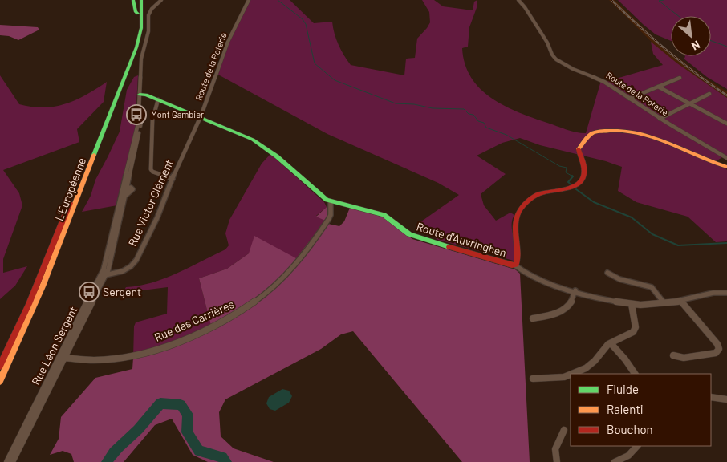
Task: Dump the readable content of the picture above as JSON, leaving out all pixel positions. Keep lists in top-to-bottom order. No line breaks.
{"streets":{"main road":["L'Européenne","Route d'Auvringhen"],"street":["Route de la Poterie","Rue Victor Clément","Rue des Carrières","Rue Léon Sergent"]},"crossings":[["Route de la Poterie","Rue Victor Clément"],["Route de la Poterie","Route d'Auvringhen"],["Rue Victor Clément","Route d'Auvringhen"],["Rue Victor Clément","Rue Léon Sergent"],["Route d'Auvringhen","Rue des Carrières"],["Route d'Auvringhen","Rue Léon Sergent"],["Rue des Carrières","Rue Léon Sergent"]],"places":{"bus stop":["Mont Gambier","Sergent"]},"legend":["Fluide","Ralenti","Bouchon"],"north":"bottom right"}
